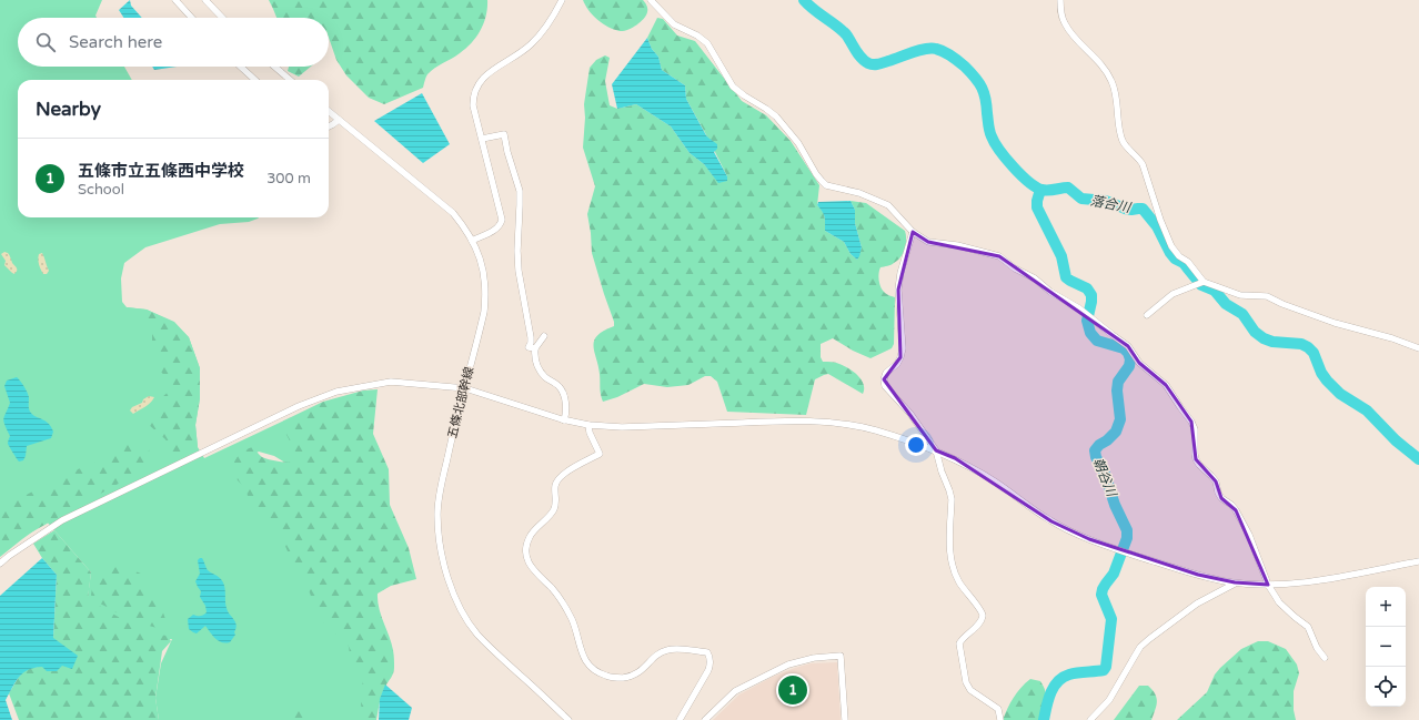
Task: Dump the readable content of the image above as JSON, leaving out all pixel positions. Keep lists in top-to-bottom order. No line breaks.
{"streets":{"street":["五條北部幹線"]},"water":["落合川","朝谷川"],"page":{"search":"Search here","heading":"Nearby","list":[{"mark":"1","name":"五條市立五條西中学校","note":"School","value":"300 m"}],"map_buttons":["+","−"],"pins":"1"}}
